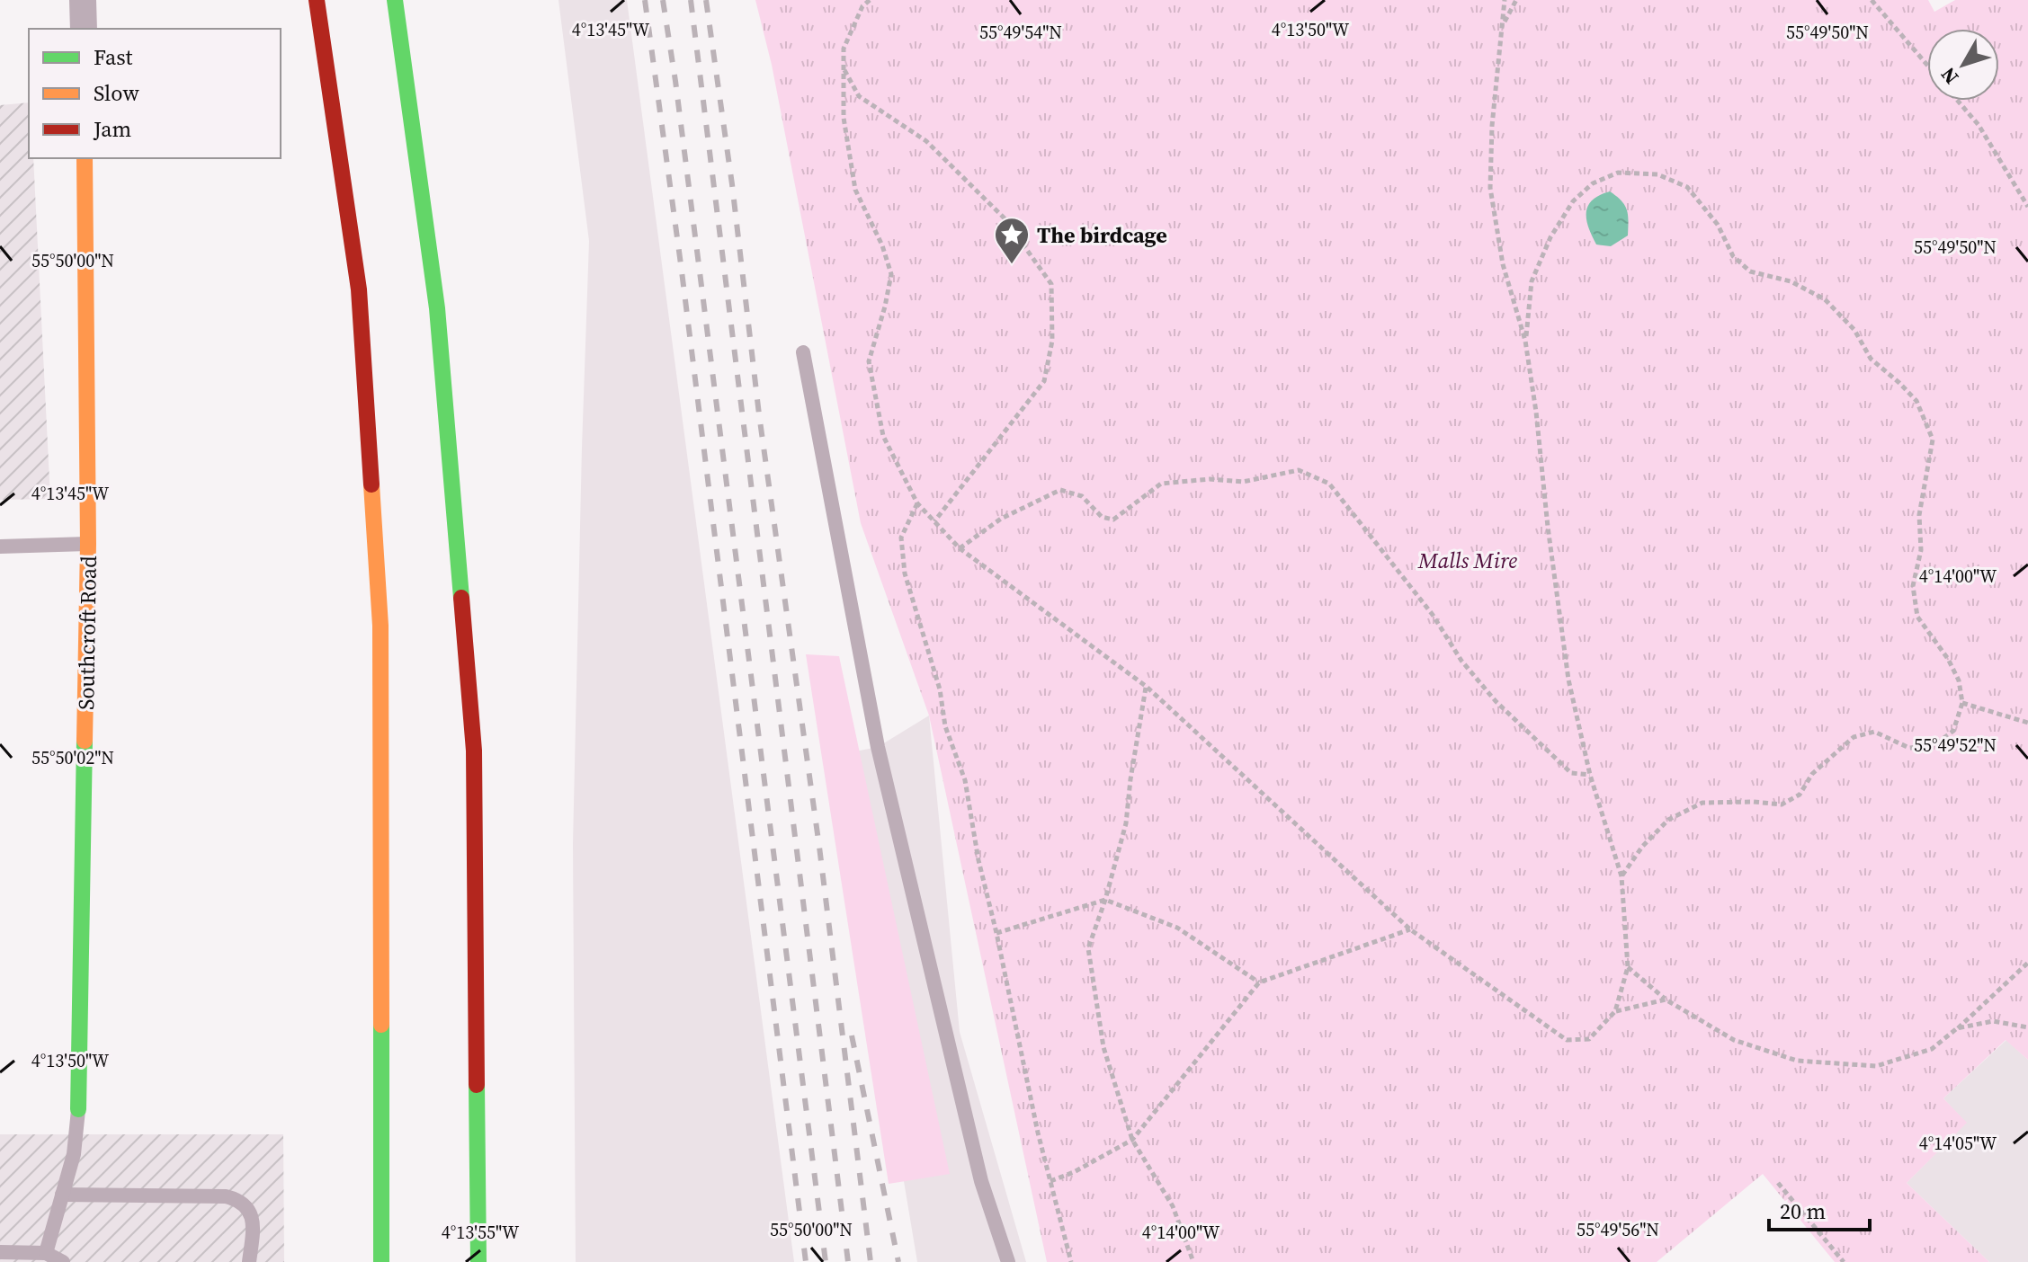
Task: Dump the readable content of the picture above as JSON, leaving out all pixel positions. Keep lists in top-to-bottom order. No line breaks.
{"streets":{"main road":["Southcroft Road"]},"parks":["Malls Mire"],"places":{"place":["The birdcage"]},"legend":["Fast","Slow","Jam"],"scale_bar":"20 m","north":"bottom left","coordinates":["4°13'45\"W","4°13'50\"W","55°49'54\"N","55°49'50\"N","55°50'00\"N","4°14'00\"W","55°49'52\"N","55°50'02\"N","4°14'05\"W","55°49'56\"N","4°13'55\"W"]}
